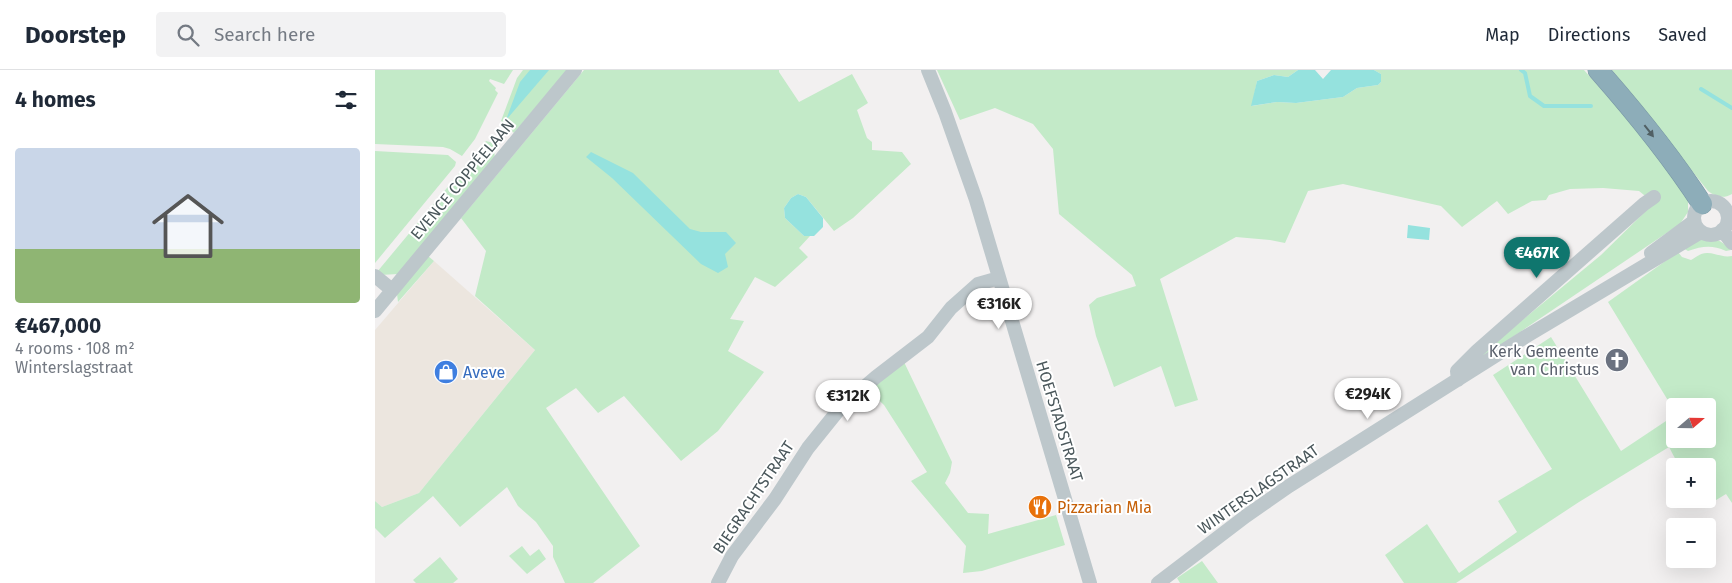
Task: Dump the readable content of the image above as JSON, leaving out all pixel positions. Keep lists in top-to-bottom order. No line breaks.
{"streets":{"street":["EVENCE COPPÉELAAN","HOEFSTADSTRAAT","WINTERSLAGSTRAAT","BIEGRACHTSTRAAT"]},"crossings":[["HOEFSTADSTRAAT","BIEGRACHTSTRAAT"]],"places":{"church":["Kerk Gemeente van Christus"],"shop":["Aveve"],"restaurant":["Pizzarian Mia"]},"north":"right","page":{"header":"Doorstep","search":"Search here","nav":["Map","Directions","Saved"],"heading":"4 homes","list":[{"name":"€467,000","note":"4 rooms · 108 m² · Winterslagstraat"}],"price":["€467K","€316K","€294K","€312K"],"map_buttons":["+","−"]}}
